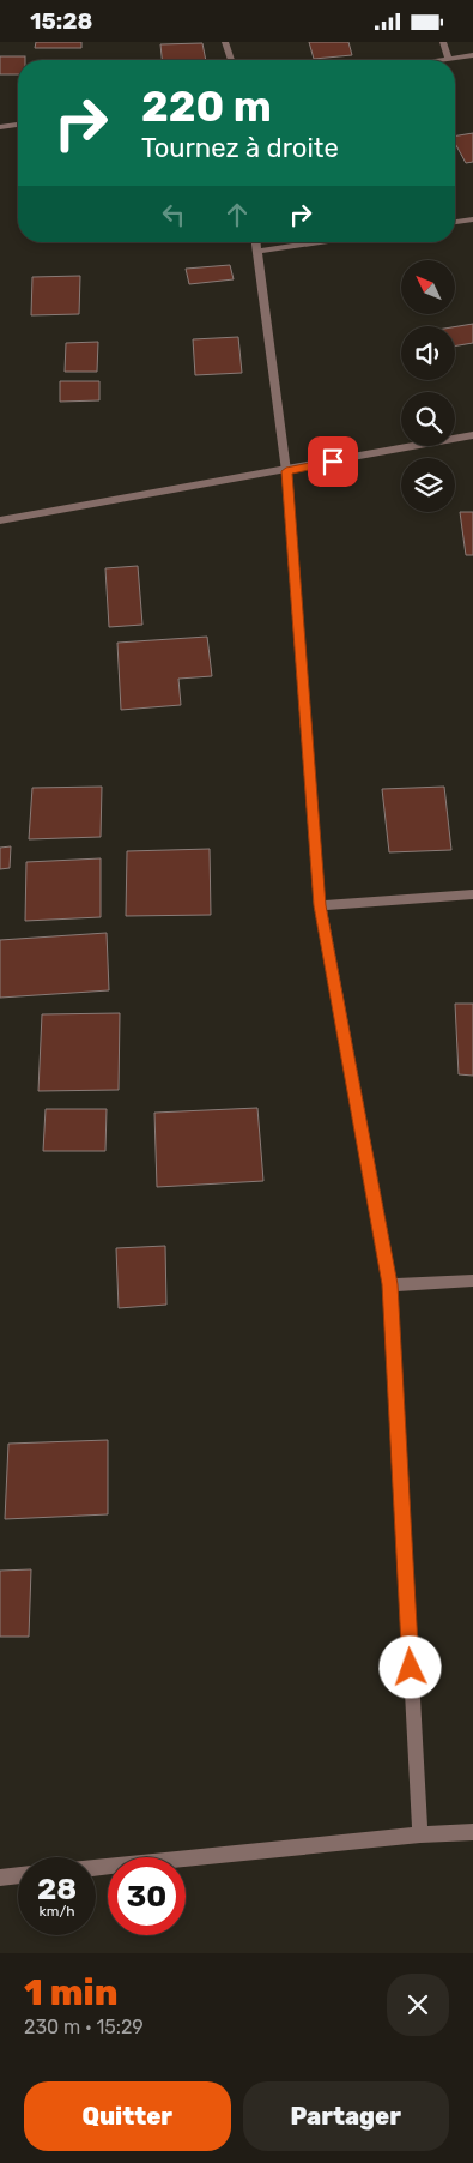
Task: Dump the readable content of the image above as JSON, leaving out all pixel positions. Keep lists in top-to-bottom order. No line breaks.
{"north":"top left","page":{"status":"15:28","turn":["220 m","Tournez à droite"],"speed":"28 km/h","limit":"30","heading":["1 min","230 m · 15:29"],"buttons":["Quitter","Partager"]}}
